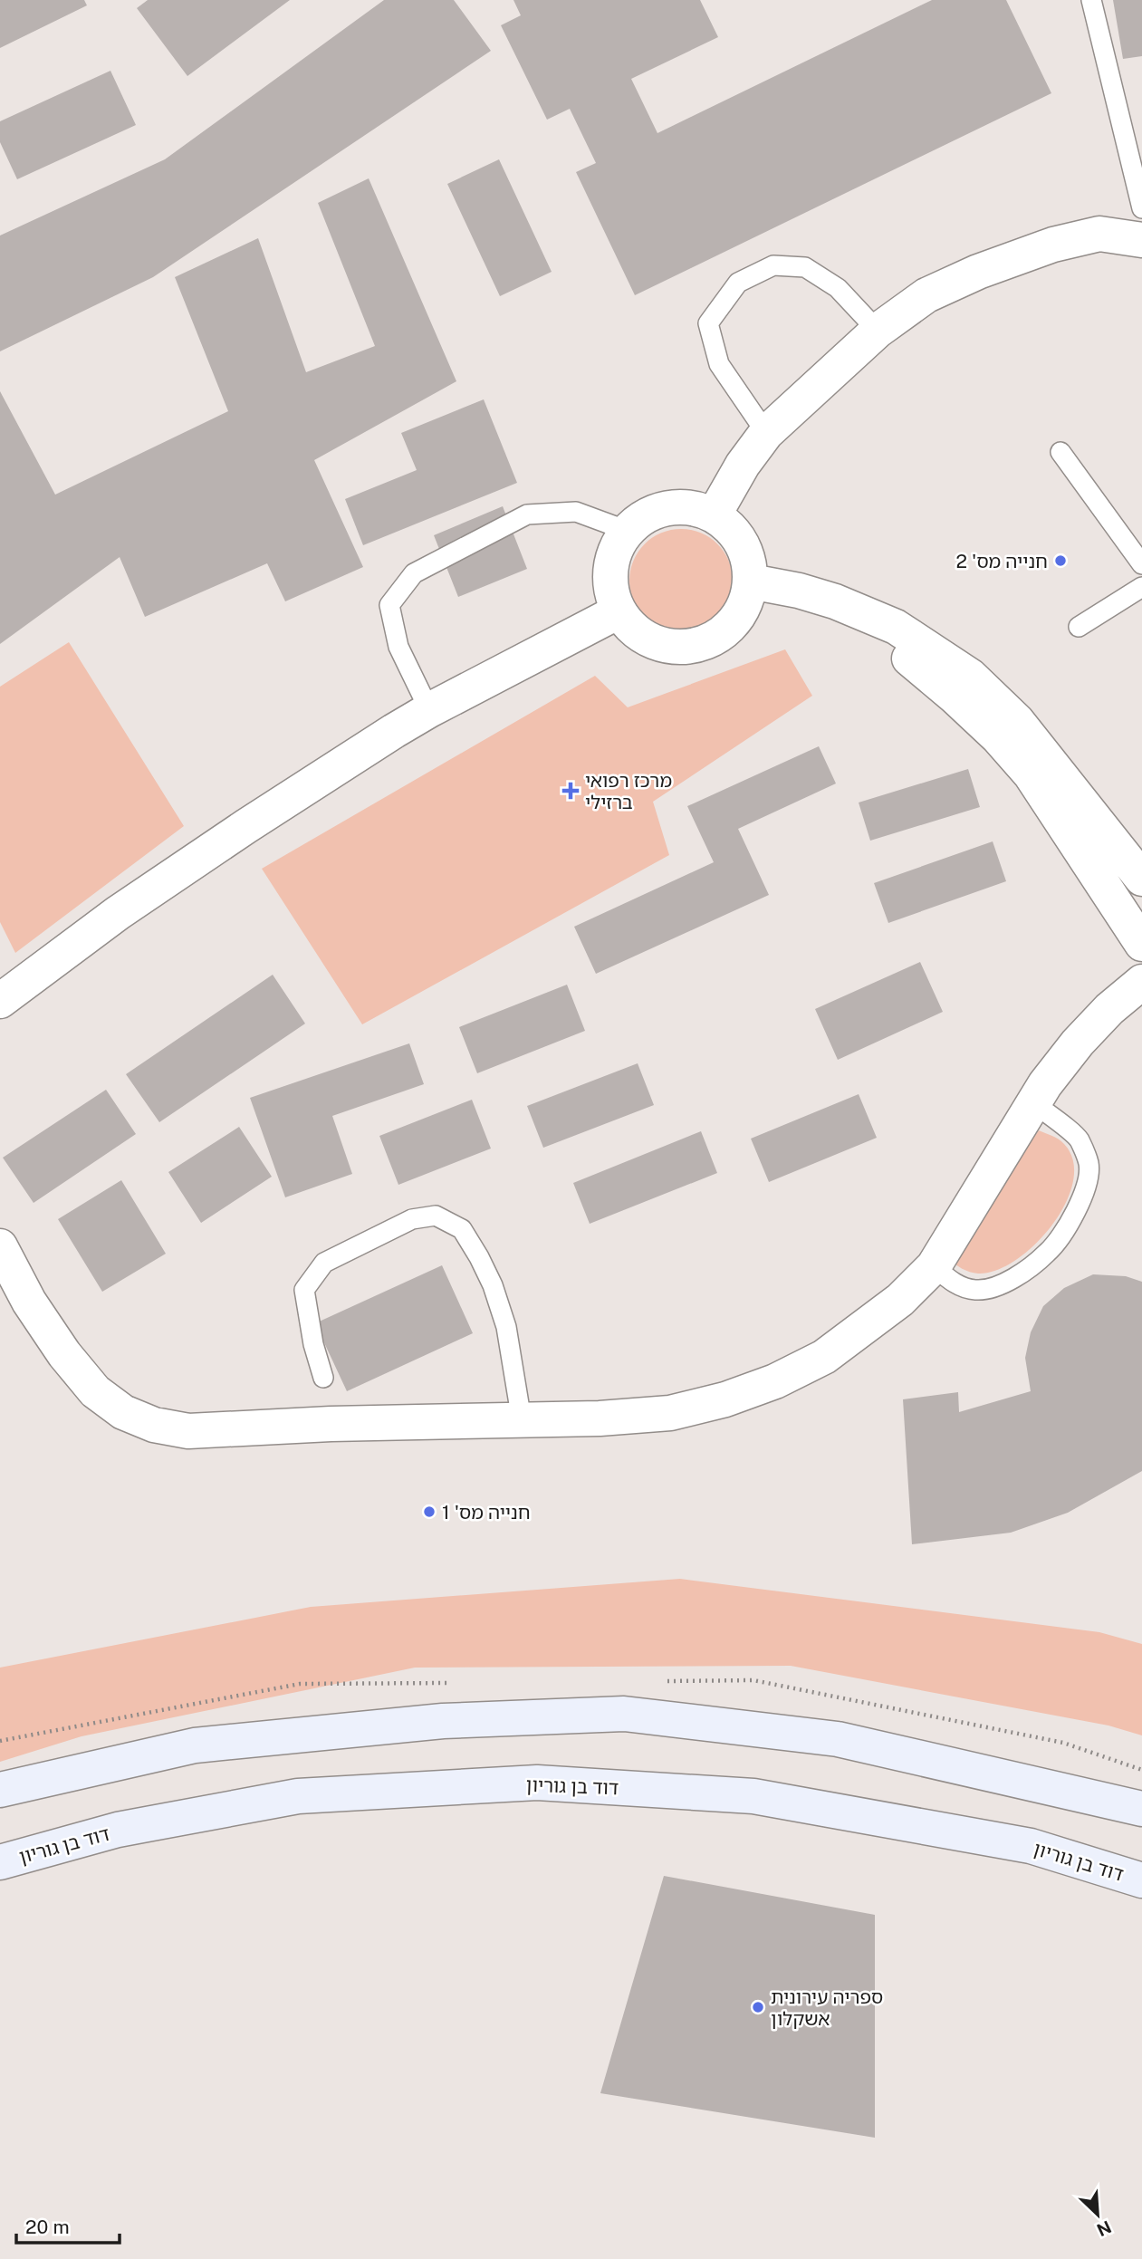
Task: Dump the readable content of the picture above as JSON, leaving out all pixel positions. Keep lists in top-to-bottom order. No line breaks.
{"streets":{"main road":["דוד בן גוריון"]},"places":{"other":["חנייה מס' 2","חנייה מס' 1","ספריה עירונית אשקלון"],"health":["מרכז רפואי ברזילי"]},"scale_bar":"20 m","north":"bottom right"}
